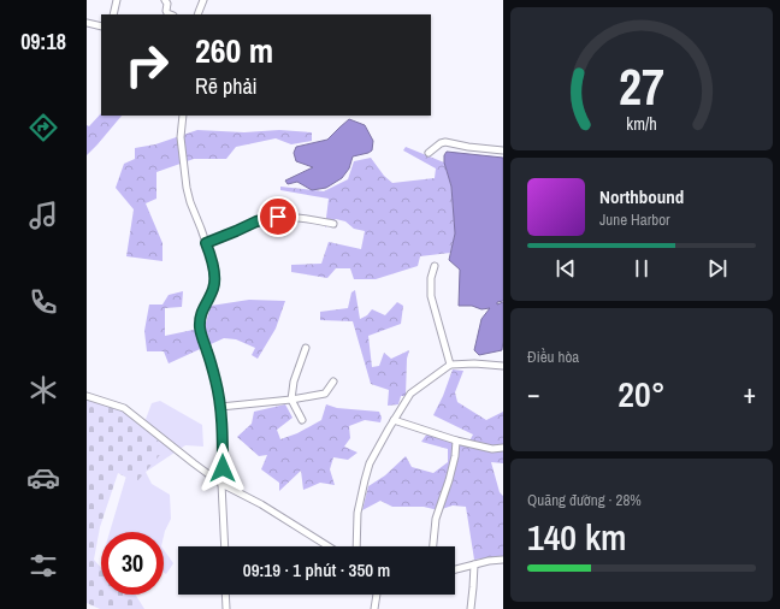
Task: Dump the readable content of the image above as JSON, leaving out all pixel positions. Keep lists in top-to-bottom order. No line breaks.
{"page":{"tabs":"09:18","turn":["260 m","Rẽ phải"],"song":["Northbound","June Harbor"],"tile":["Điều hòa",["Quãng đường · 28%","140 km"]],"heat":["−","20°","+"],"limit":"30","trip":"09:19 · 1 phút · 350 m","gauge":["27","km/h"]}}
